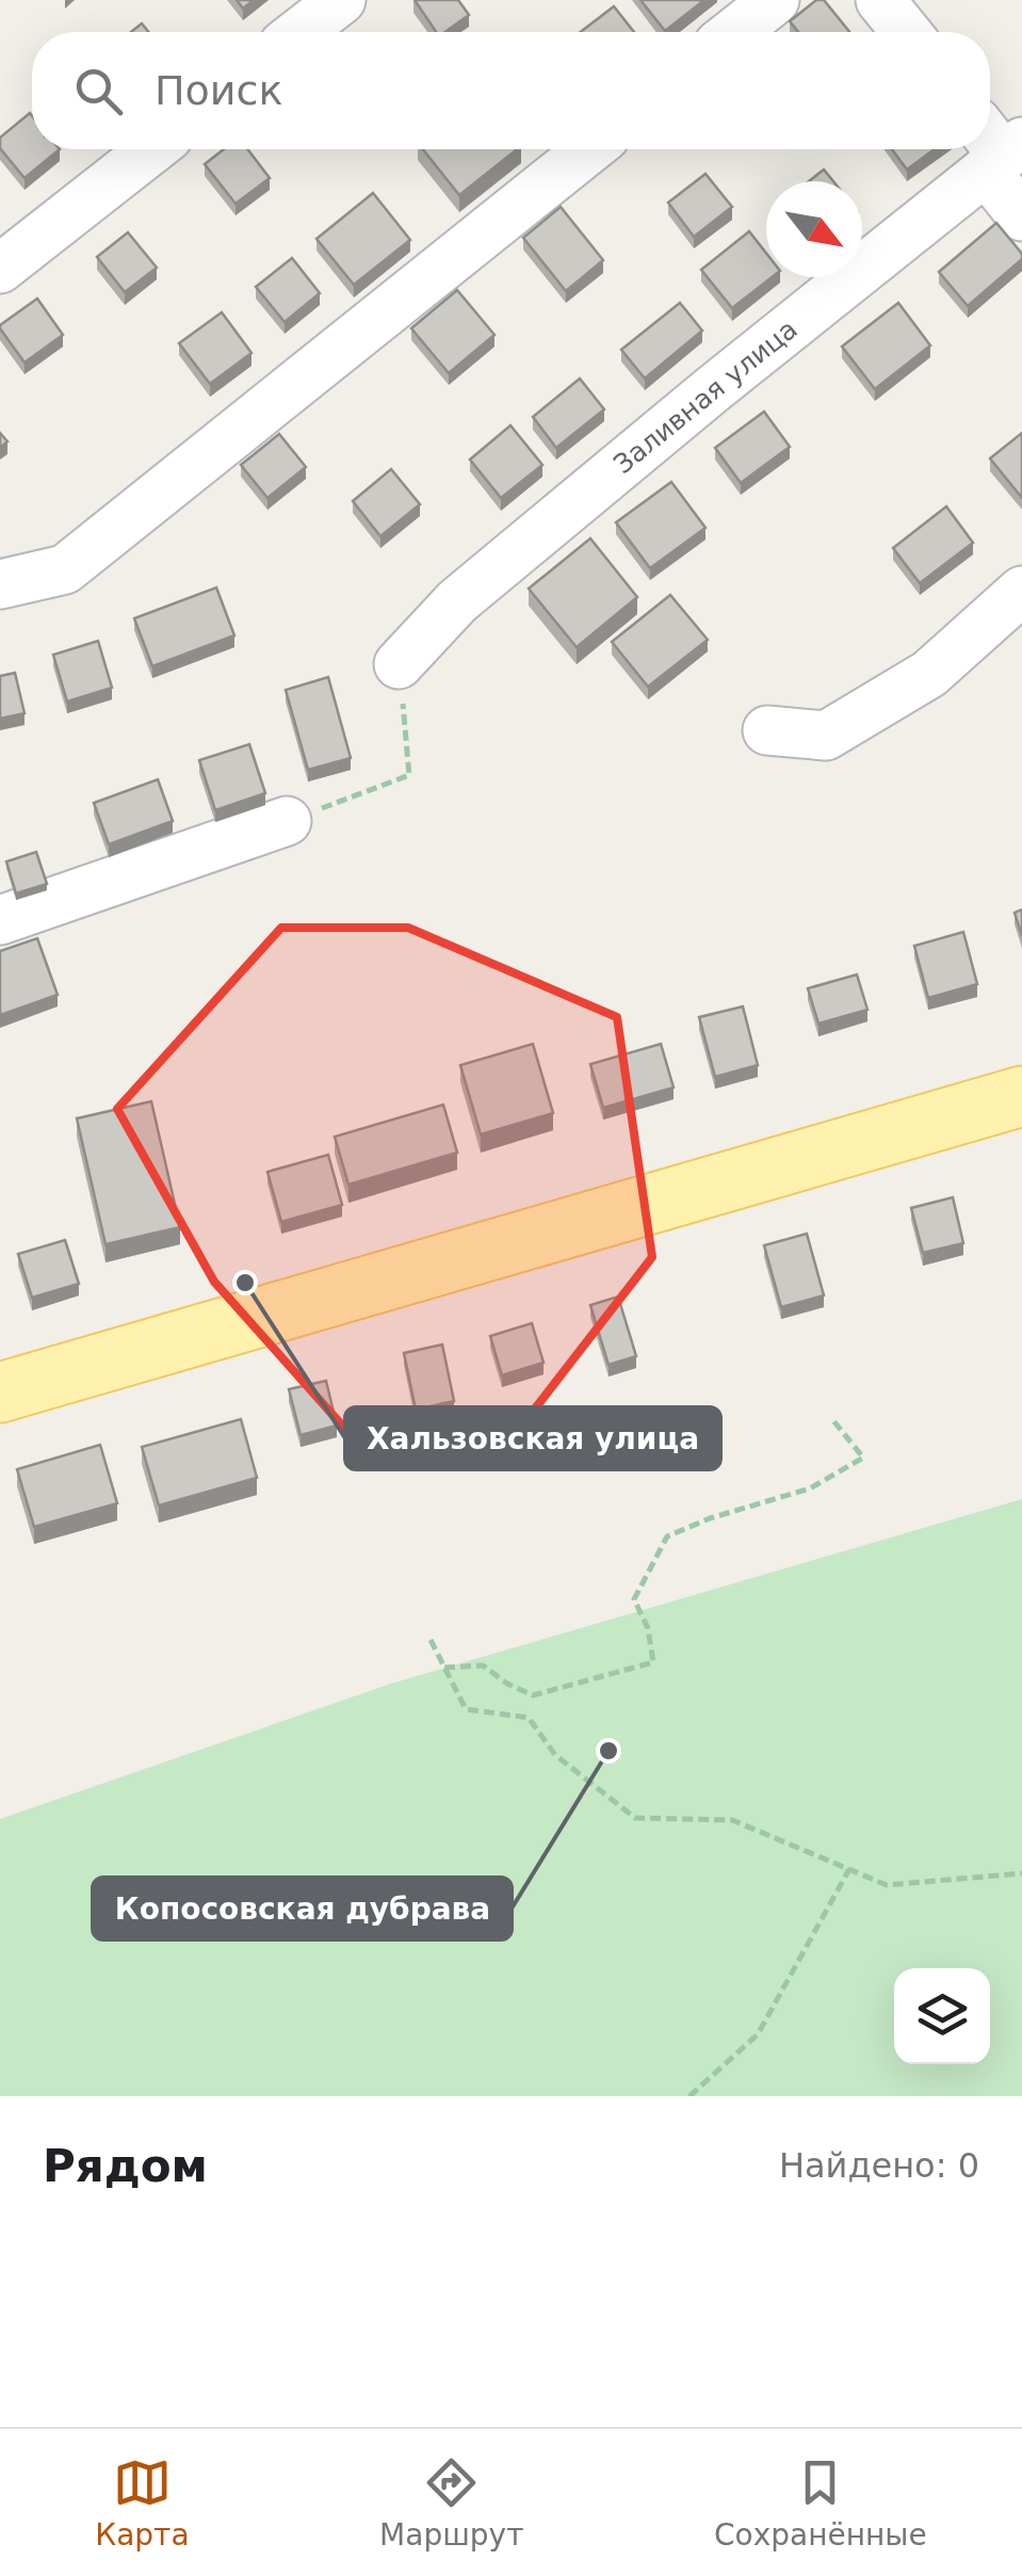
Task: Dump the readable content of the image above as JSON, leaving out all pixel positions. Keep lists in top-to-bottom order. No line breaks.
{"streets":{"street":["Заливная улица"]},"places":["Хальзовская улица","Копосовская дубрава"],"north":"bottom right","page":{"search":"Поиск","heading":["Рядом","Найдено: 0"],"nav":["Карта","Маршрут","Сохранённые"]}}
